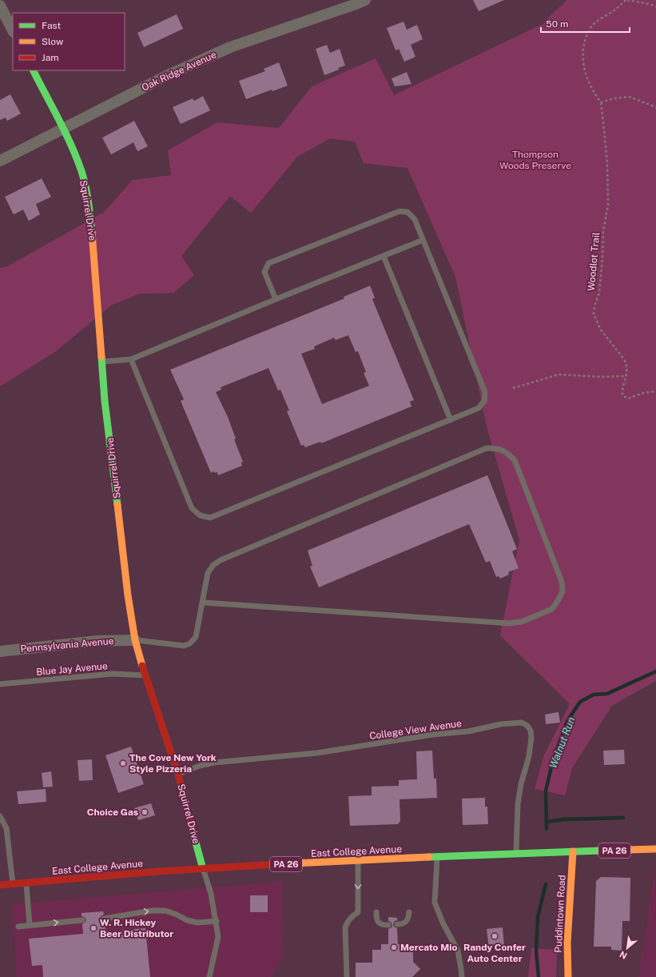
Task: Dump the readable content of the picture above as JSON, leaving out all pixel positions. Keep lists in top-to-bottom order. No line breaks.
{"streets":{"street":["Oak Ridge Avenue","Squirrel Drive","Pennsylvania Avenue","PA 26","East College Avenue","Puddintown Road"],"lane":["Blue Jay Avenue","College View Avenue"],"path":["Woodlot Trail"]},"crossings":[["Oak Ridge Avenue","Squirrel Drive"],["Squirrel Drive","Pennsylvania Avenue"],["Squirrel Drive","Blue Jay Avenue"],["Squirrel Drive","College View Avenue"],["Squirrel Drive","East College Avenue"],["College View Avenue","East College Avenue"],["East College Avenue","Puddintown Road"]],"water":["Walnut Run"],"parks":["Thompson Woods Preserve"],"places":["The Cove New York Style Pizzeria","Choice Gas","W. R. Hickey Beer Distributor","Randy Confer Auto Center","Mercato Mio"],"legend":["Fast","Slow","Jam"],"scale_bar":"50 m","north":"bottom left"}
